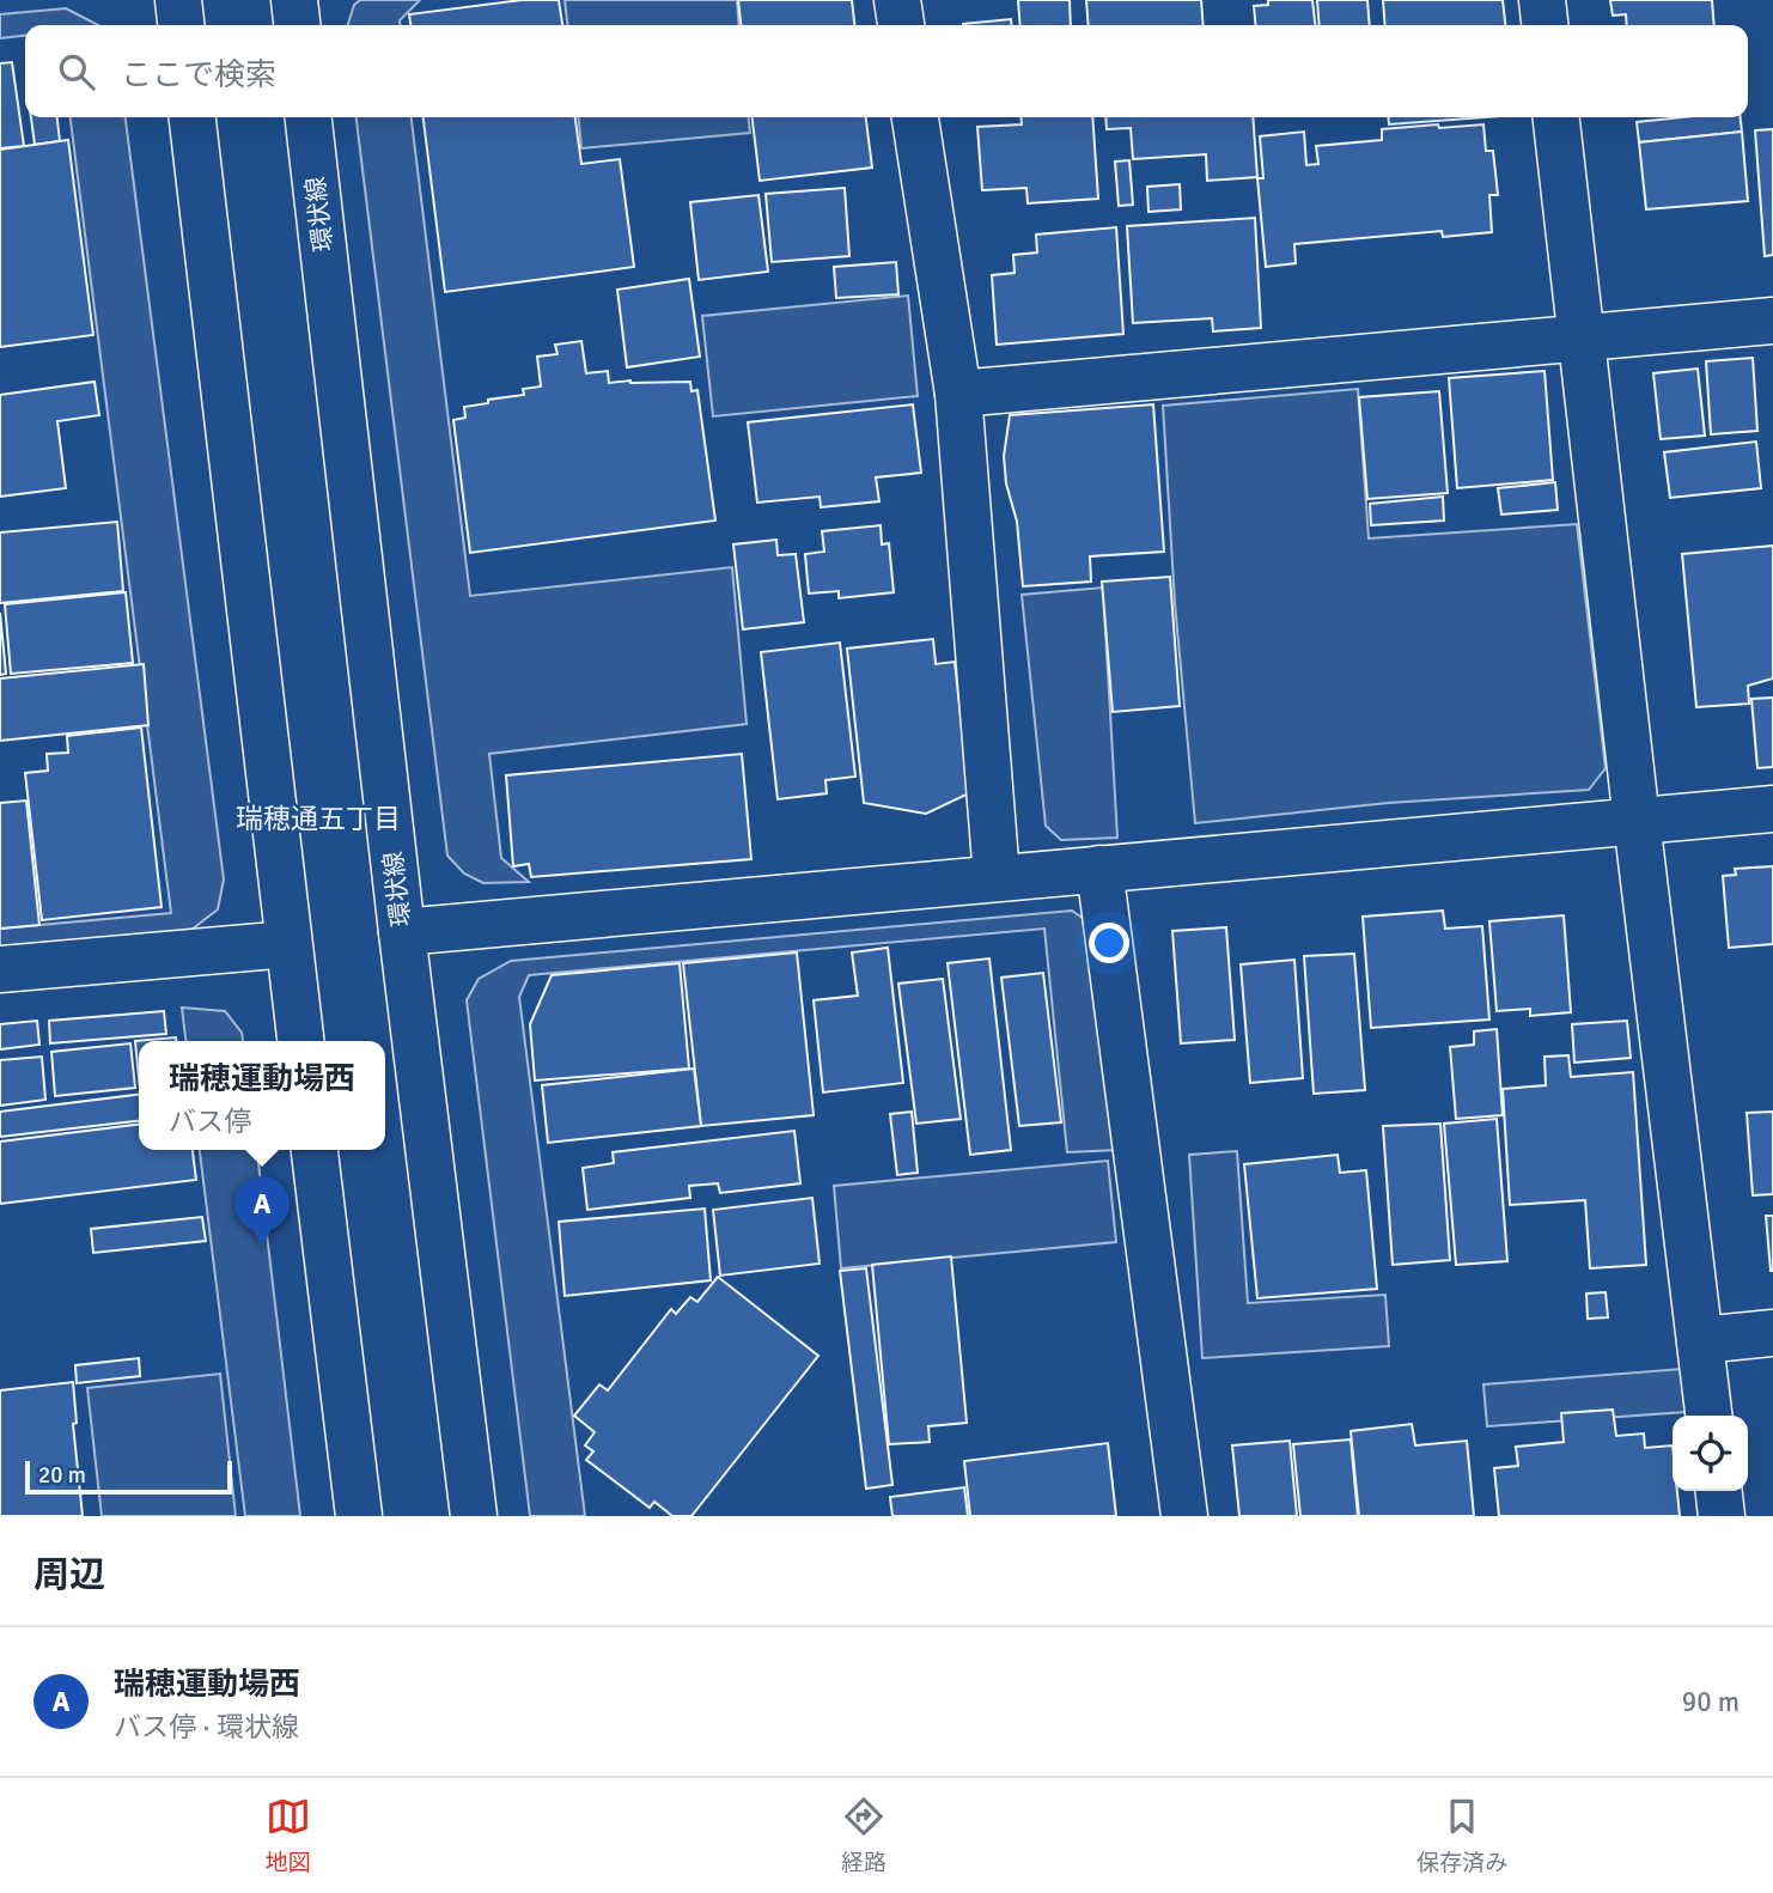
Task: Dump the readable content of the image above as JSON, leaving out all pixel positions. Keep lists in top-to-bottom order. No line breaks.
{"streets":{"street":["環状線"]},"districts":["瑞穂通五丁目"],"scale_bar":"20 m","page":{"search":"ここで検索","popup":["瑞穂運動場西","バス停"],"pins":"A","scale":"20 m","heading":"周辺","list":[{"mark":"A","name":"瑞穂運動場西","note":"バス停 · 環状線","value":"90 m"}],"nav":["地図","経路","保存済み"]}}
